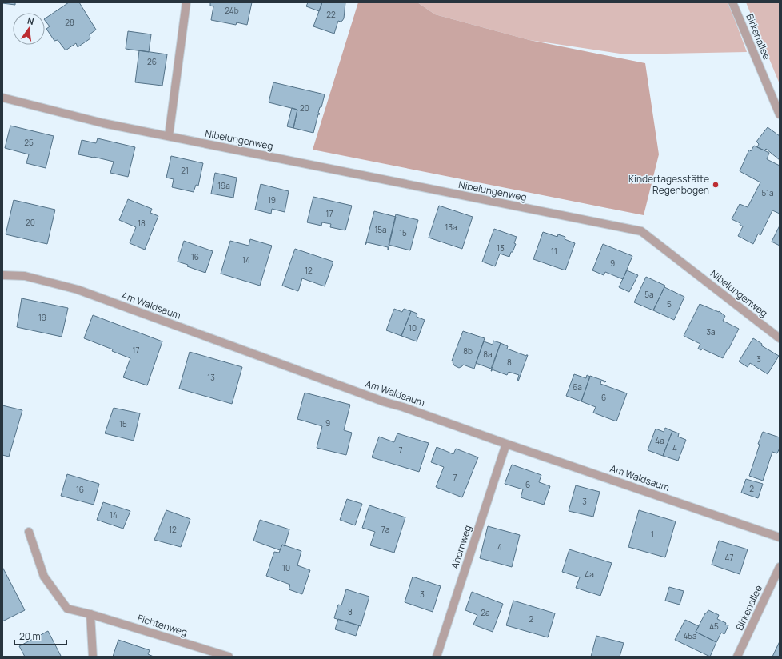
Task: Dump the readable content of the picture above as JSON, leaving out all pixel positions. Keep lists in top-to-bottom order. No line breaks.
{"streets":{"street":["Birkenallee","Nibelungenweg","Am Waldsaum","Ahornweg","Fichtenweg"]},"crossings":[["Am Waldsaum","Ahornweg"]],"places":["Kindertagesstätte Regenbogen"],"house_numbers":["24b","22","28","26","20","25","21","19a","51a","19","17","20","18","13a","15a","15","13","11","16","14","9","12","5a","5","19","10","3a","17","8b","8a","3","8","13","6a","6","9","15","4a","4","7","7","6","2","16","3","14","12","7a","1","4","47","10","4a","3","8","2a","2","45","45a"],"scale_bar":"20 m","north":"top"}
